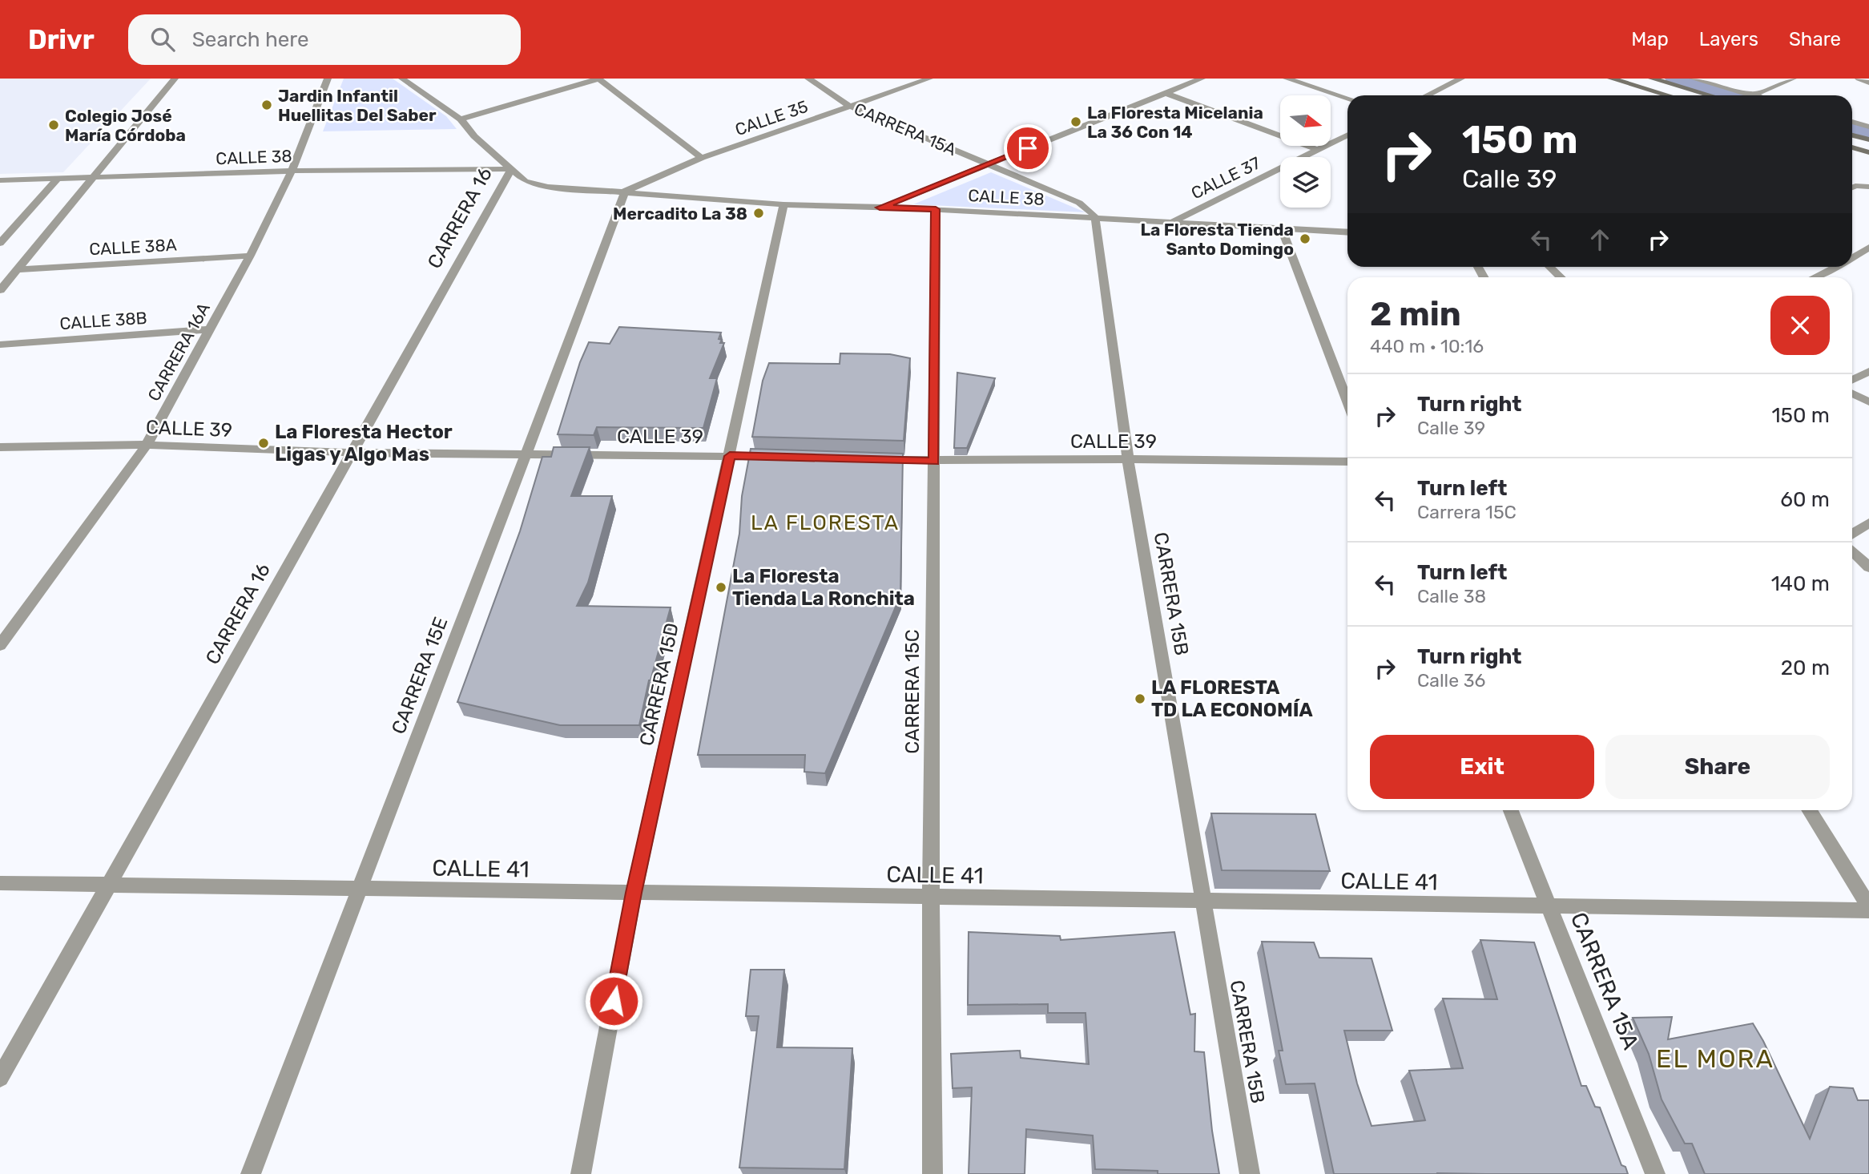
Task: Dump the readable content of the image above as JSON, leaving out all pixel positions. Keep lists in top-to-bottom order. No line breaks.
{"streets":{"street":["CALLE 35","CARRERA 15A","CALLE 38","CALLE 37","CARRERA 16","CALLE 38A","CALLE 38B","CARRERA 16A","CALLE 39","CARRERA 15B","CARRERA 15E","CARRERA 15D","CARRERA 15C","CALLE 41"]},"crossings":[["CALLE 35","CARRERA 15A"],["CALLE 35","CALLE 38"],["CALLE 35","CARRERA 15E"],["CARRERA 15A","CALLE 38"],["CARRERA 15A","CARRERA 15B"],["CARRERA 15A","CALLE 41"],["CALLE 38","CALLE 37"],["CALLE 38","CARRERA 16"],["CALLE 38","CARRERA 16A"],["CALLE 38","CARRERA 15B"],["CALLE 38","CARRERA 15E"],["CALLE 38","CARRERA 15D"],["CALLE 38","CARRERA 15C"],["CARRERA 16","CALLE 39"],["CARRERA 16","CALLE 41"],["CALLE 38A","CARRERA 16A"],["CALLE 38B","CARRERA 16A"],["CARRERA 16A","CALLE 39"],["CALLE 39","CARRERA 15B"],["CALLE 39","CARRERA 15E"],["CALLE 39","CARRERA 15D"],["CALLE 39","CARRERA 15C"],["CARRERA 15B","CALLE 41"],["CARRERA 15E","CALLE 41"],["CARRERA 15D","CALLE 41"],["CARRERA 15C","CALLE 41"]],"districts":["LA FLORESTA","EL MORA"],"places":["Jardin Infantil Huellitas Del Saber","La Floresta Micelania La 36 Con 14","Colegio José María Córdoba","Mercadito La 38","La Floresta Tienda Santo Domingo","La Floresta Hector Ligas y Algo Mas","La Floresta Tienda La Ronchita","LA FLORESTA TD LA ECONOMÍA"],"north":"right","page":{"header":"Drivr","search":"Search here","nav":["Map","Layers","Share"],"turn":["150 m","Calle 39"],"heading":["2 min","440 m · 10:16"],"list":[{"name":"Turn right","note":"Calle 39","value":"150 m"},{"name":"Turn left","note":"Carrera 15C","value":"60 m"},{"name":"Turn left","note":"Calle 38","value":"140 m"},{"name":"Turn right","note":"Calle 36","value":"20 m"}],"buttons":["Exit","Share"]}}
